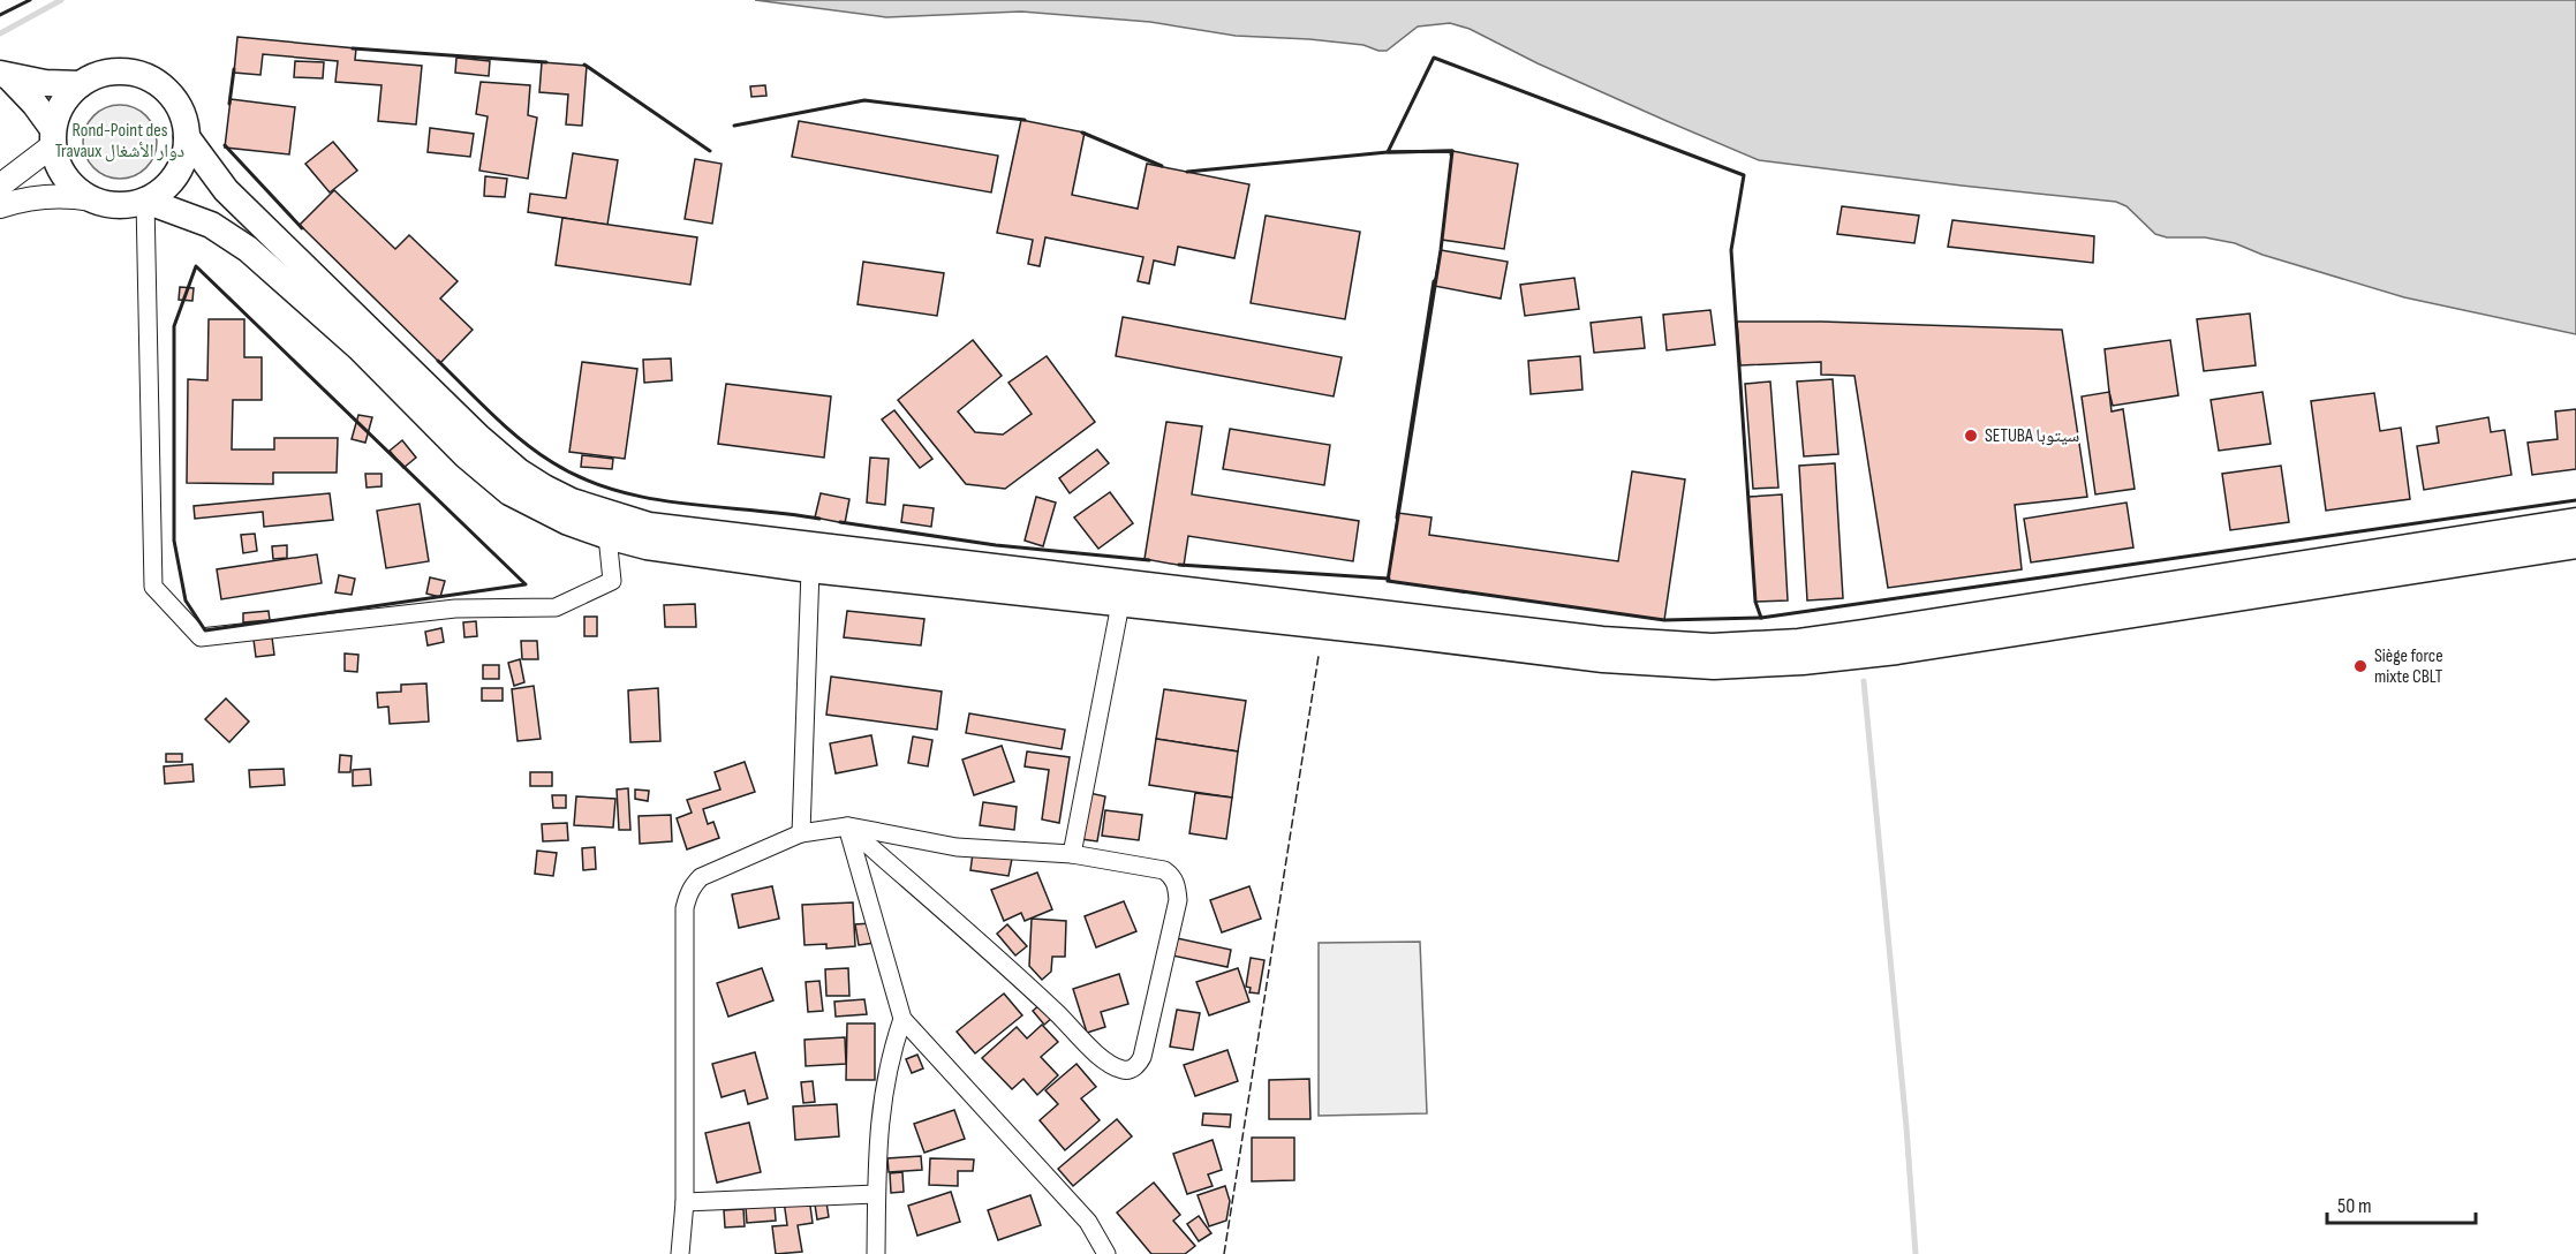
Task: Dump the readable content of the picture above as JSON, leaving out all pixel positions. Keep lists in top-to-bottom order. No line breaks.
{"parks":["Rond-Point des Travaux دوار الأشغال"],"places":["SETUBA سيتوبا","Siège force mixte CBLT"],"scale_bar":"50 m"}
